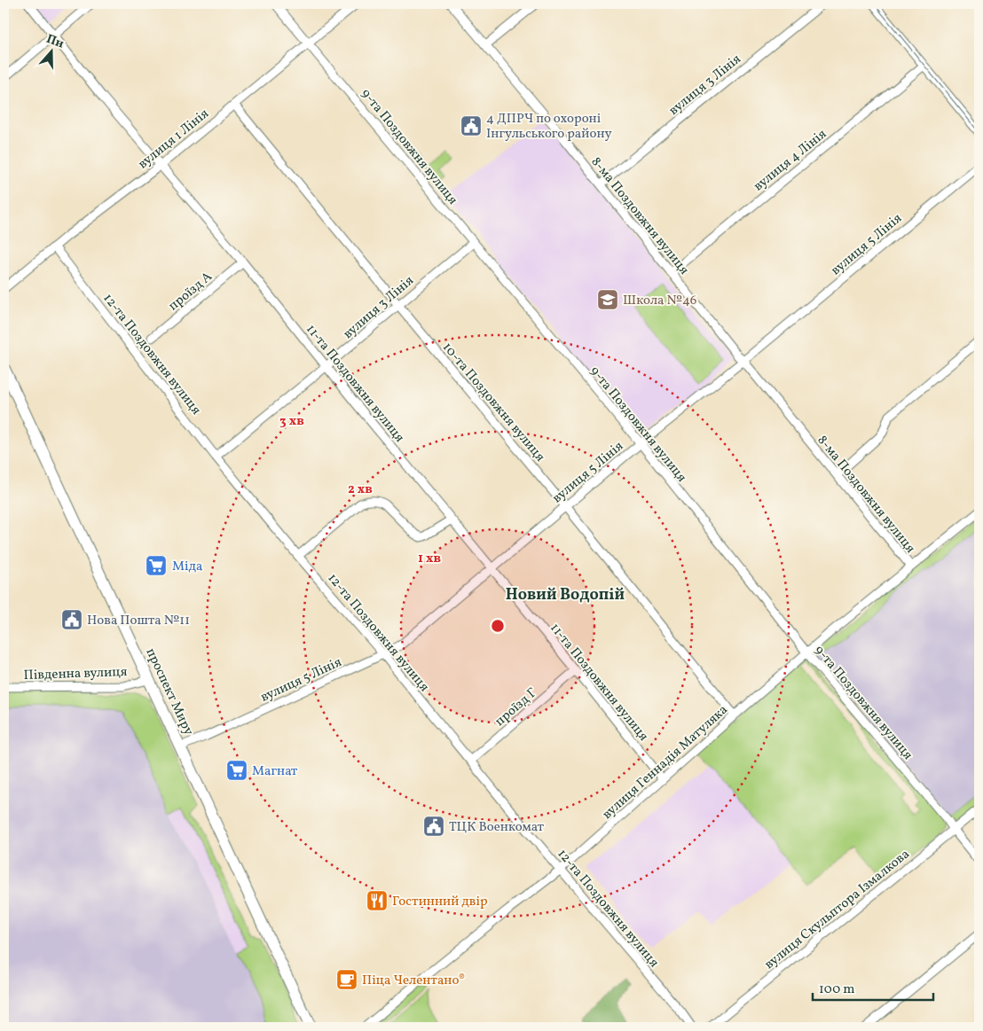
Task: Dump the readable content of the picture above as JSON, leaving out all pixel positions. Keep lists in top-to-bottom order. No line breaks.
{"streets":{"main road":["проспект Миру"],"street":["вулиця 3 Лінія","вулиця 1 Лінія","9-та Поздовжня вулиця","вулиця 4 Лінія","8-ма Поздовжня вулиця","вулиця 5 Лінія","проїзд А","12-та Поздовжня вулиця","11-та Поздовжня вулиця","10-та Поздовжня вулиця","Південна вулиця","проїзд Г","вулиця Геннадія Матуляка","вулиця Скульптора Ізмалкова"]},"crossings":[["вулиця 3 Лінія","9-та Поздовжня вулиця"],["вулиця 3 Лінія","8-ма Поздовжня вулиця"],["вулиця 3 Лінія","12-та Поздовжня вулиця"],["вулиця 3 Лінія","11-та Поздовжня вулиця"],["вулиця 3 Лінія","10-та Поздовжня вулиця"],["вулиця 1 Лінія","9-та Поздовжня вулиця"],["вулиця 1 Лінія","12-та Поздовжня вулиця"],["вулиця 1 Лінія","11-та Поздовжня вулиця"],["вулиця 1 Лінія","10-та Поздовжня вулиця"],["9-та Поздовжня вулиця","вулиця 5 Лінія"],["9-та Поздовжня вулиця","вулиця Геннадія Матуляка"],["9-та Поздовжня вулиця","вулиця Скульптора Ізмалкова"],["вулиця 4 Лінія","8-ма Поздовжня вулиця"],["8-ма Поздовжня вулиця","вулиця 5 Лінія"],["8-ма Поздовжня вулиця","вулиця Геннадія Матуляка"],["вулиця 5 Лінія","12-та Поздовжня вулиця"],["вулиця 5 Лінія","11-та Поздовжня вулиця"],["вулиця 5 Лінія","10-та Поздовжня вулиця"],["вулиця 5 Лінія","проспект Миру"],["проїзд А","11-та Поздовжня вулиця"],["12-та Поздовжня вулиця","проїзд Г"],["12-та Поздовжня вулиця","вулиця Геннадія Матуляка"],["11-та Поздовжня вулиця","проїзд Г"],["11-та Поздовжня вулиця","вулиця Геннадія Матуляка"],["10-та Поздовжня вулиця","вулиця Геннадія Матуляка"],["Південна вулиця","проспект Миру"]],"districts":["Новий Водопій"],"places":{"public building":["4 ДПРЧ по охороні Інгульського району","Нова Пошта №11","ТЦК Военкомат"],"school or university":["Школа №46"],"supermarket":["Міда","Магнат"],"restaurant":["Гостинний двір"],"cafe":["Піца Челентано®"]},"scale_bar":"100 m","north":"top","rings":["3 хв","2 хв","1 хв"]}
